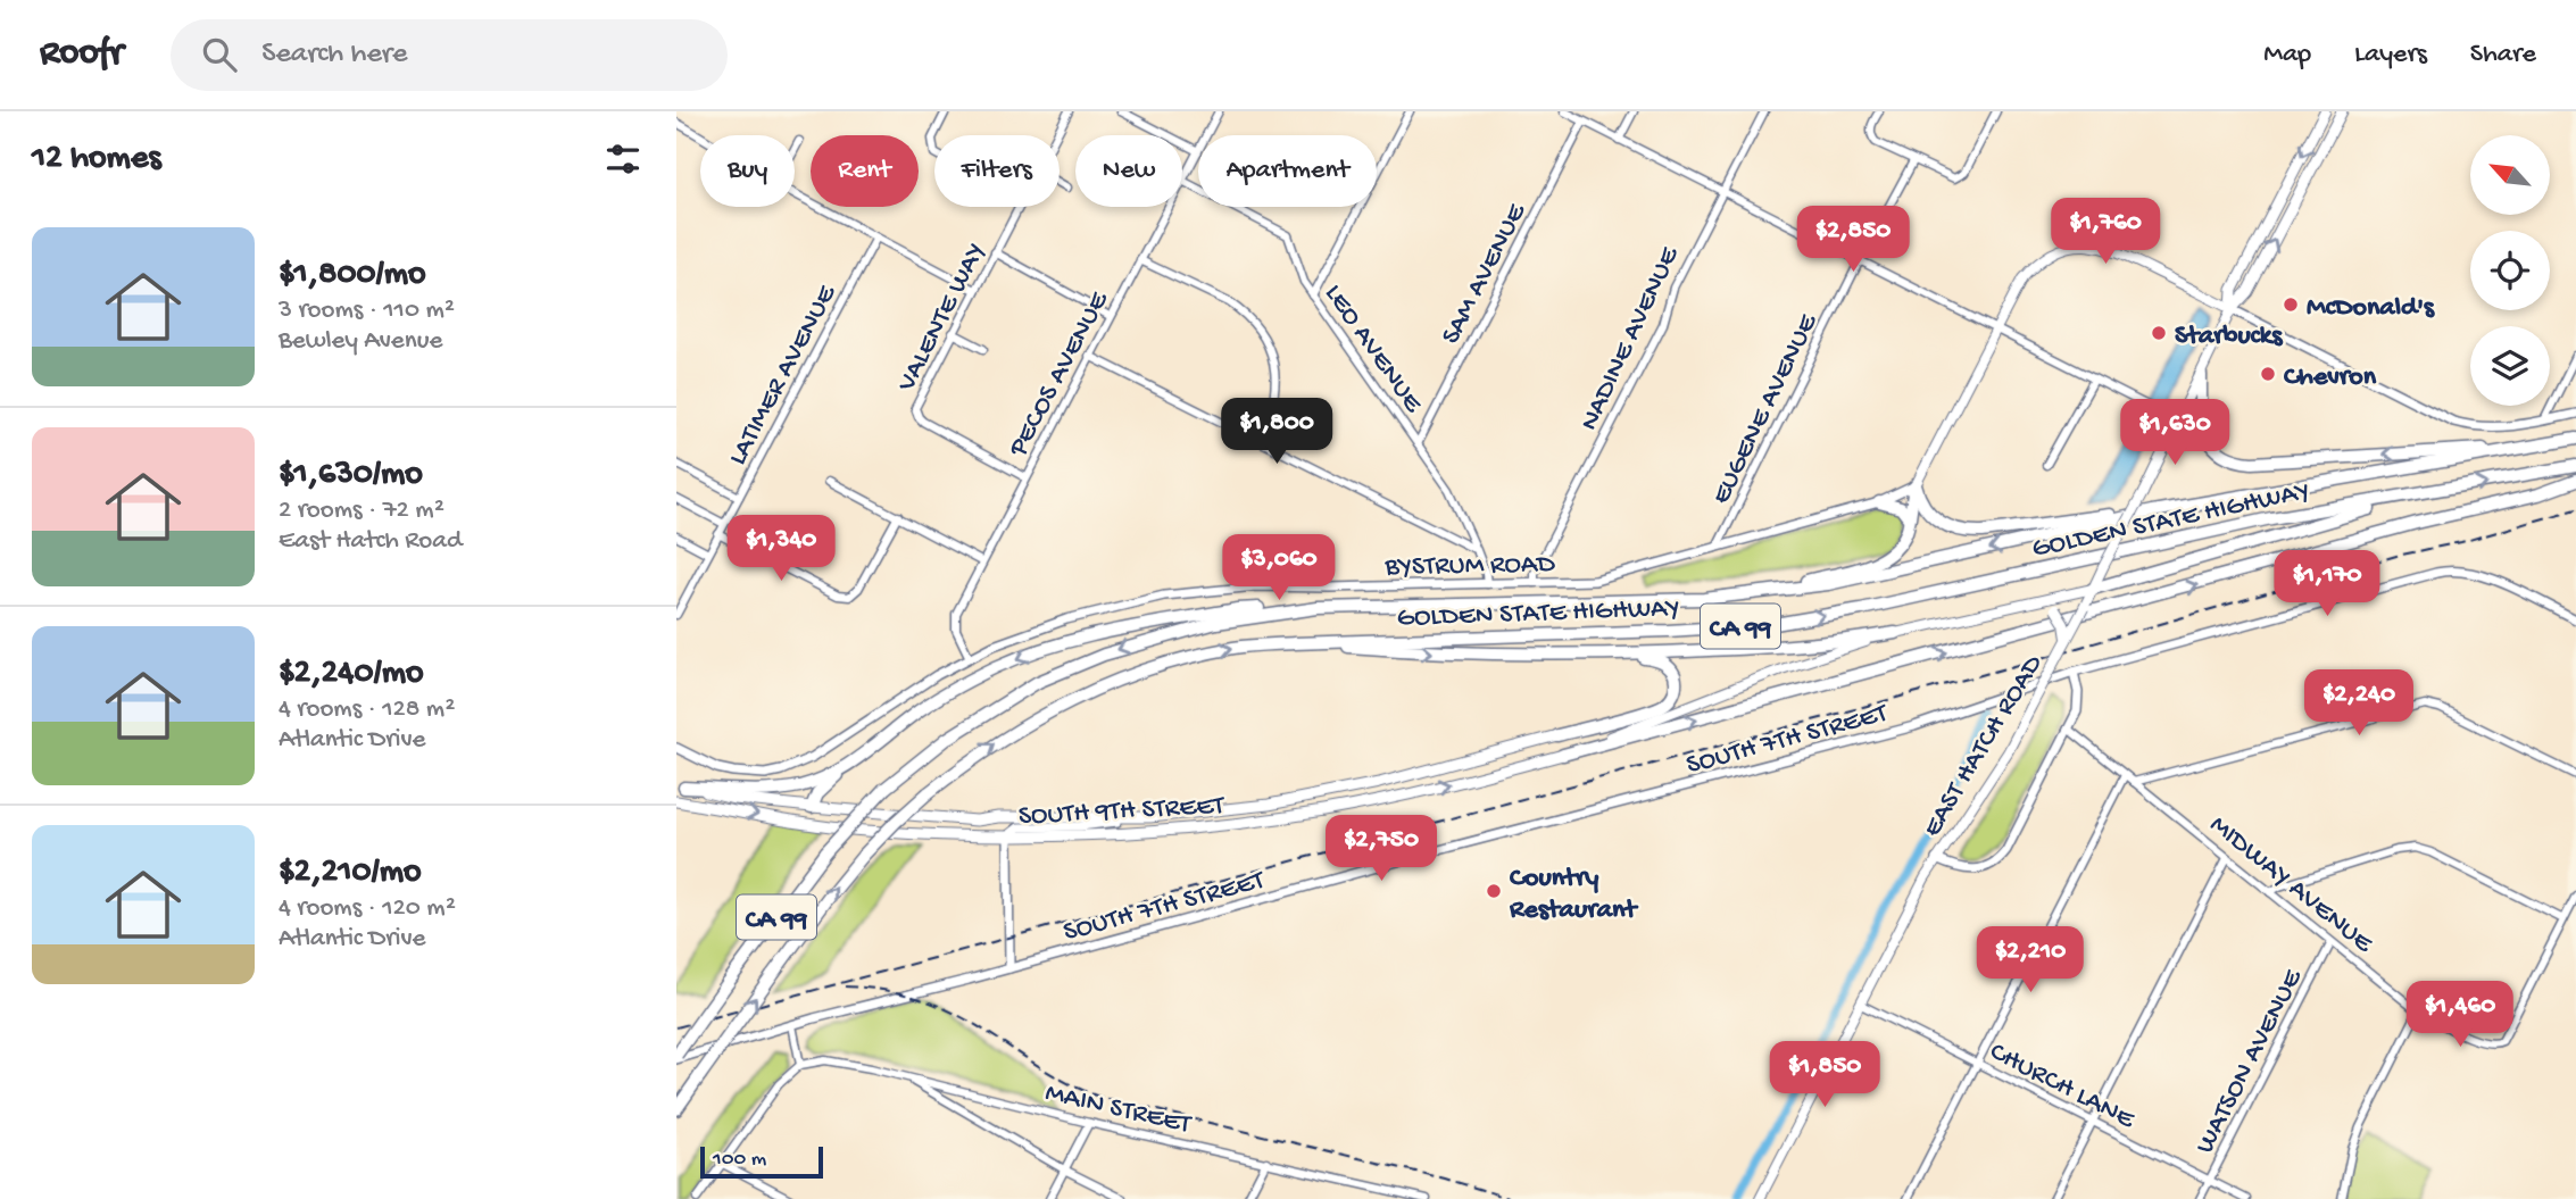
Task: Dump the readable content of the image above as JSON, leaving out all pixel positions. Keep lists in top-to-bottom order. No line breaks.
{"streets":{"highway":["GOLDEN STATE HIGHWAY","CA 99"],"main road":["EAST HATCH ROAD","SOUTH 9TH STREET"],"street":["SAM AVENUE","VALENTE WAY","NADINE AVENUE","LEO AVENUE","PECOS AVENUE","LATIMER AVENUE","EUGENE AVENUE","BYSTRUM ROAD","SOUTH 7TH STREET","MIDWAY AVENUE","WATSON AVENUE","CHURCH LANE","MAIN STREET"]},"crossings":[["SAM AVENUE","LEO AVENUE"],["VALENTE WAY","PECOS AVENUE"],["NADINE AVENUE","BYSTRUM ROAD"],["LEO AVENUE","PECOS AVENUE"],["LEO AVENUE","BYSTRUM ROAD"],["PECOS AVENUE","BYSTRUM ROAD"],["EUGENE AVENUE","BYSTRUM ROAD"],["GOLDEN STATE HIGHWAY","SOUTH 7TH STREET"],["EAST HATCH ROAD","CHURCH LANE"],["MIDWAY AVENUE","WATSON AVENUE"],["WATSON AVENUE","CHURCH LANE"]],"places":["McDonald's","Starbucks","Chevron","Country Restaurant"],"scale_bar":"100 m","north":"top left","page":{"header":"Roofr","search":"Search here","nav":["Map","Layers","Share"],"heading":"12 homes","chip":["Buy","Rent","Filters","New","Apartment"],"price":["$1,760","$2,850","$1,800","$1,630","$1,340","$3,060","$1,170","$2,240","$2,750","$2,210","$1,460","$1,850"],"list":[{"name":"$1,800/mo","note":"3 rooms · 110 m² · Bewley Avenue"},{"name":"$1,630/mo","note":"2 rooms · 72 m² · East Hatch Road"},{"name":"$2,240/mo","note":"4 rooms · 128 m² · Atlantic Drive"},{"name":"$2,210/mo","note":"4 rooms · 120 m² · Atlantic Drive"}],"scale":"100 m"}}
